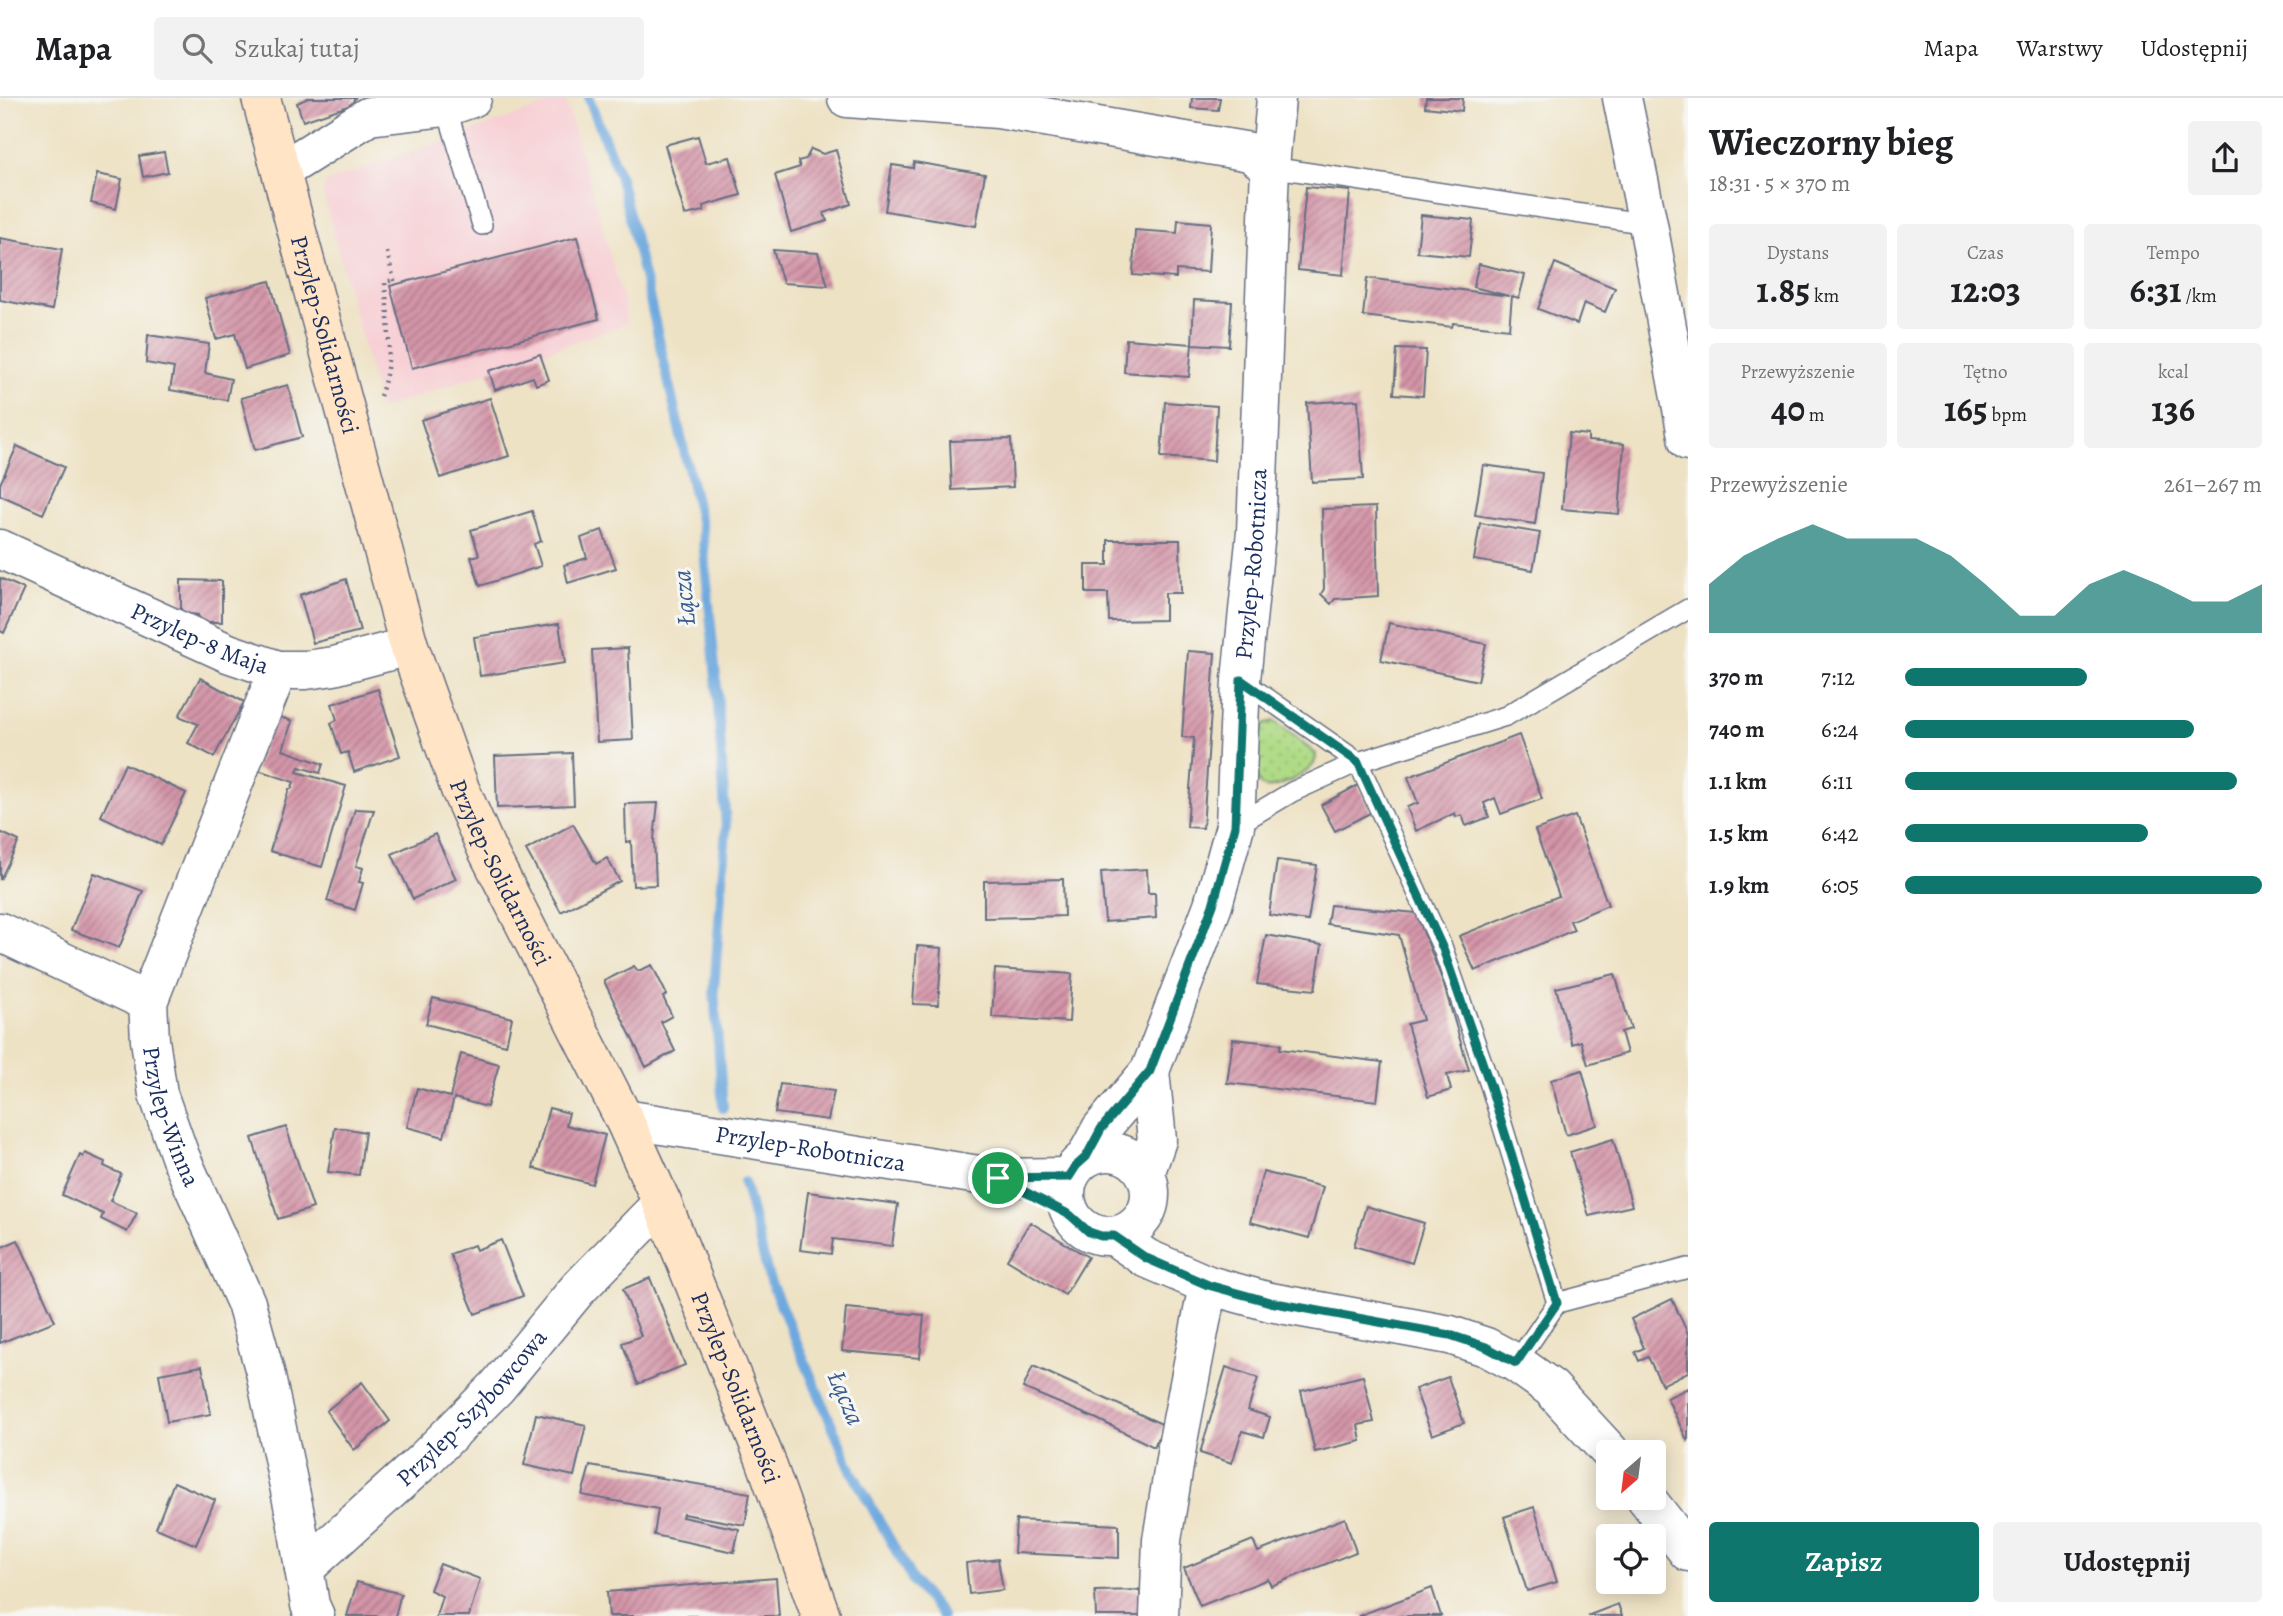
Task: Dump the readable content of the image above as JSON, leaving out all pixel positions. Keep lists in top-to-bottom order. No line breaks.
{"streets":{"main road":["Przylep-Solidarności"],"street":["Przylep-Robotnicza","Przylep-8 Maja","Przylep-Winna","Przylep-Szybowcowa"]},"crossings":[["Przylep-Solidarności","Przylep-Robotnicza"],["Przylep-Solidarności","Przylep-8 Maja"],["Przylep-Solidarności","Przylep-Szybowcowa"],["Przylep-8 Maja","Przylep-Winna"],["Przylep-Winna","Przylep-Szybowcowa"]],"water":["Łącza"],"north":"bottom left","page":{"header":"Mapa","search":"Szukaj tutaj","nav":["Mapa","Warstwy","Udostępnij"],"heading":["Wieczorny bieg","18:31 · 5 × 370 m"],"stats":[["Dystans","1.85 km"],["Czas","12:03"],["Tempo","6:31 /km"],["Przewyższenie","40 m"],["Tętno","165 bpm"],["kcal","136"]],"chart":["Przewyższenie","261–267 m"],"list":[{"name":"370 m","note":"7:12"},{"name":"740 m","note":"6:24"},{"name":"1.1 km","note":"6:11"},{"name":"1.5 km","note":"6:42"},{"name":"1.9 km","note":"6:05"}],"buttons":["Zapisz","Udostępnij"]}}
